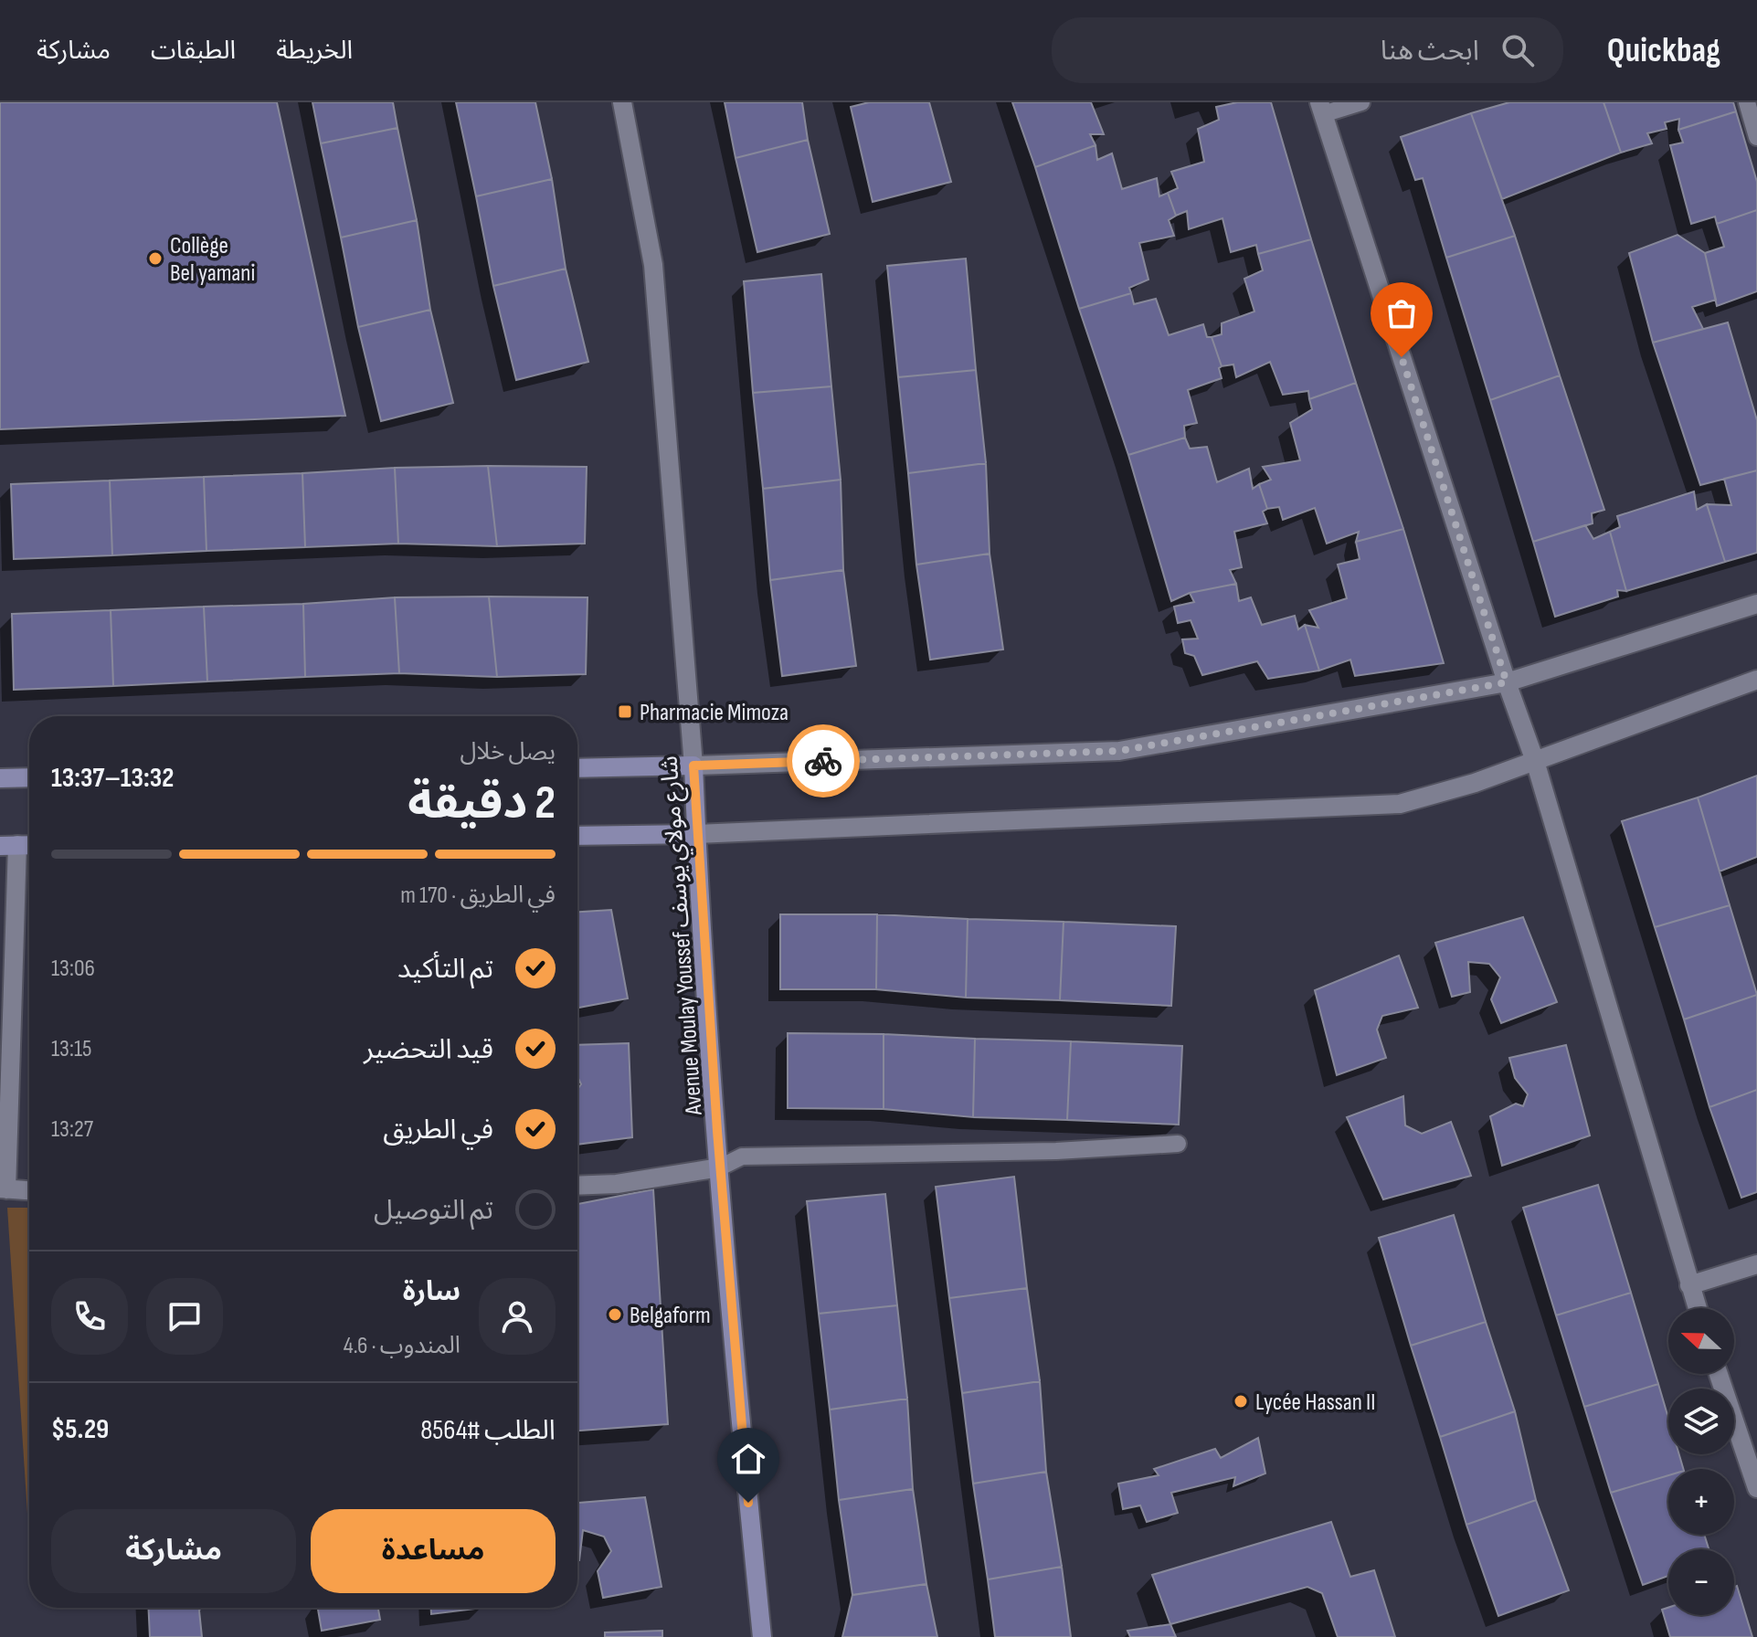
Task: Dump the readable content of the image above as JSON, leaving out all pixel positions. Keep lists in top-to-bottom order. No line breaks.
{"streets":{"street":["Avenue Moulay Youssef شارع مولاي يوسف"]},"places":{"other":["Collège Bel yamani","Belgaform","Lycée Hassan II"],"transit":["Pharmacie Mimoza"]},"north":"left","page":{"header":"Quickbag","search":"ابحث هنا","nav":["الخريطة","الطبقات","مشاركة"],"heading":["2 دقيقة","يصل خلال","13:32–13:37"],"panel":["سارة","المندوب · 4.6","الطلب #8564","$5.29"],"bar":"في الطريق · 170 m","list":[["تم التأكيد","13:06"],["قيد التحضير","13:15"],["في الطريق","13:27"],"تم التوصيل"],"map_buttons":["+","−"],"buttons":["مساعدة","مشاركة"]}}
